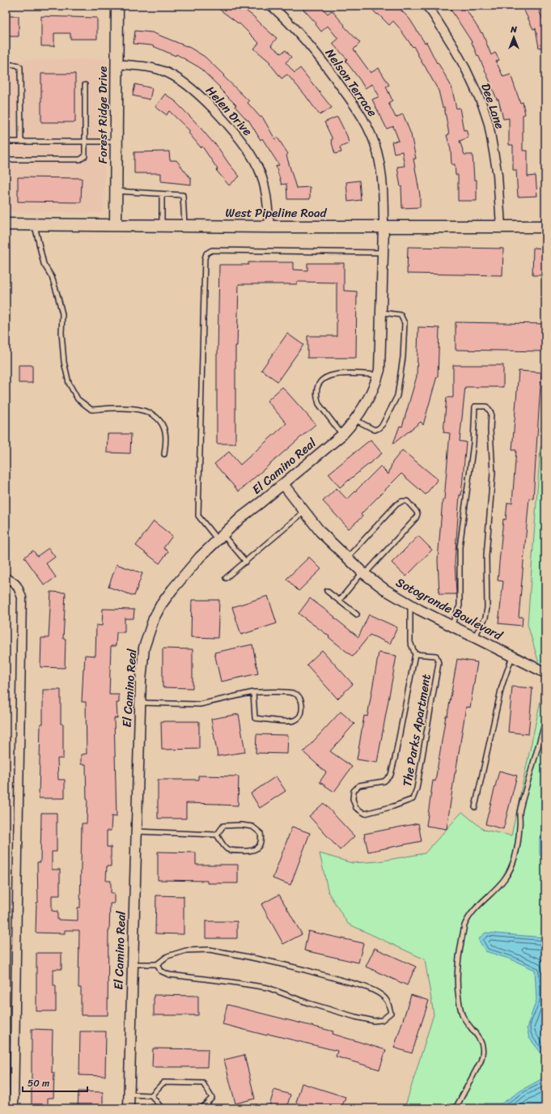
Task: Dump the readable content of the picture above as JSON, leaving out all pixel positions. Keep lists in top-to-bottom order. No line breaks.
{"streets":{"main road":["Forest Ridge Drive","West Pipeline Road"],"street":["Nelson Terrace","Dee Lane","Helen Drive","El Camino Real","Sotogrande Boulevard"],"lane":["The Parks Apartment"]},"crossings":[["Nelson Terrace","West Pipeline Road"],["Nelson Terrace","El Camino Real"],["Dee Lane","West Pipeline Road"],["Helen Drive","Forest Ridge Drive"],["Helen Drive","West Pipeline Road"],["Forest Ridge Drive","West Pipeline Road"],["West Pipeline Road","El Camino Real"],["El Camino Real","Sotogrande Boulevard"],["Sotogrande Boulevard","The Parks Apartment"]],"scale_bar":"50 m","north":"top"}
